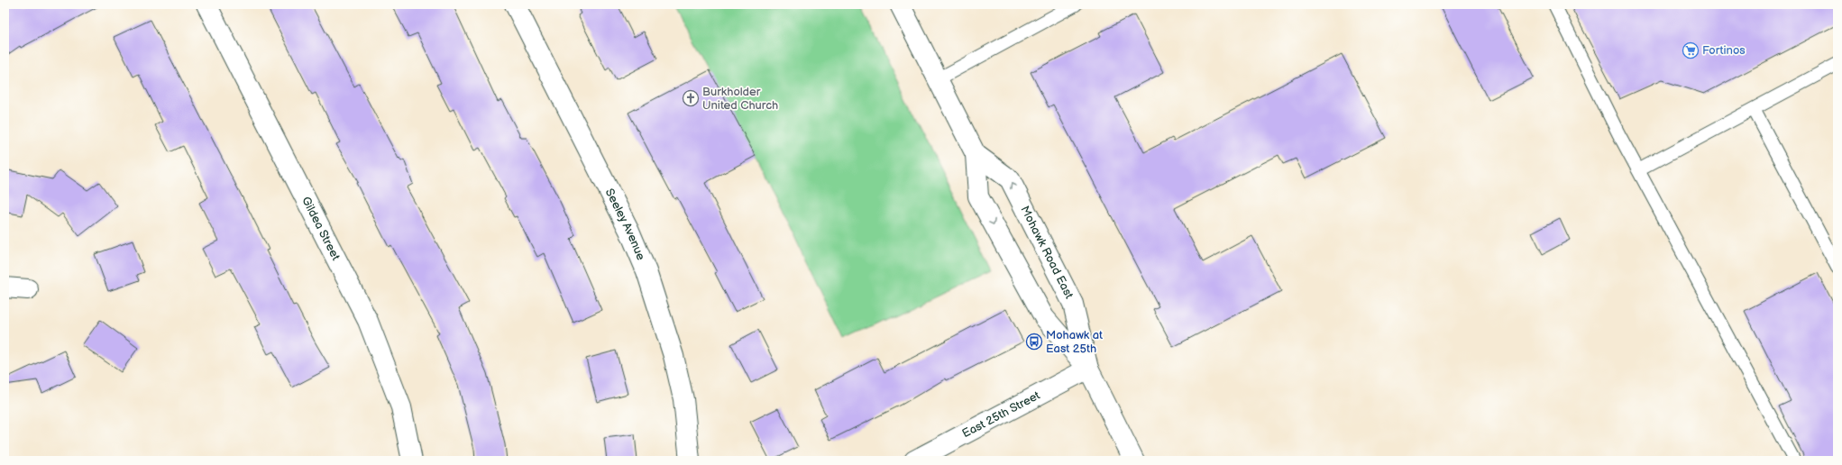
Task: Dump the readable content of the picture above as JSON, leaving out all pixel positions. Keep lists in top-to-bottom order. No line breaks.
{"streets":{"street":["Seeley Avenue","Gildea Street","Mohawk Road East","East 25th Street"]},"crossings":[["Mohawk Road East","East 25th Street"]],"places":{"supermarket":["Fortinos"],"church":["Burkholder United Church"],"bus stop":["Mohawk at East 25th"]}}
